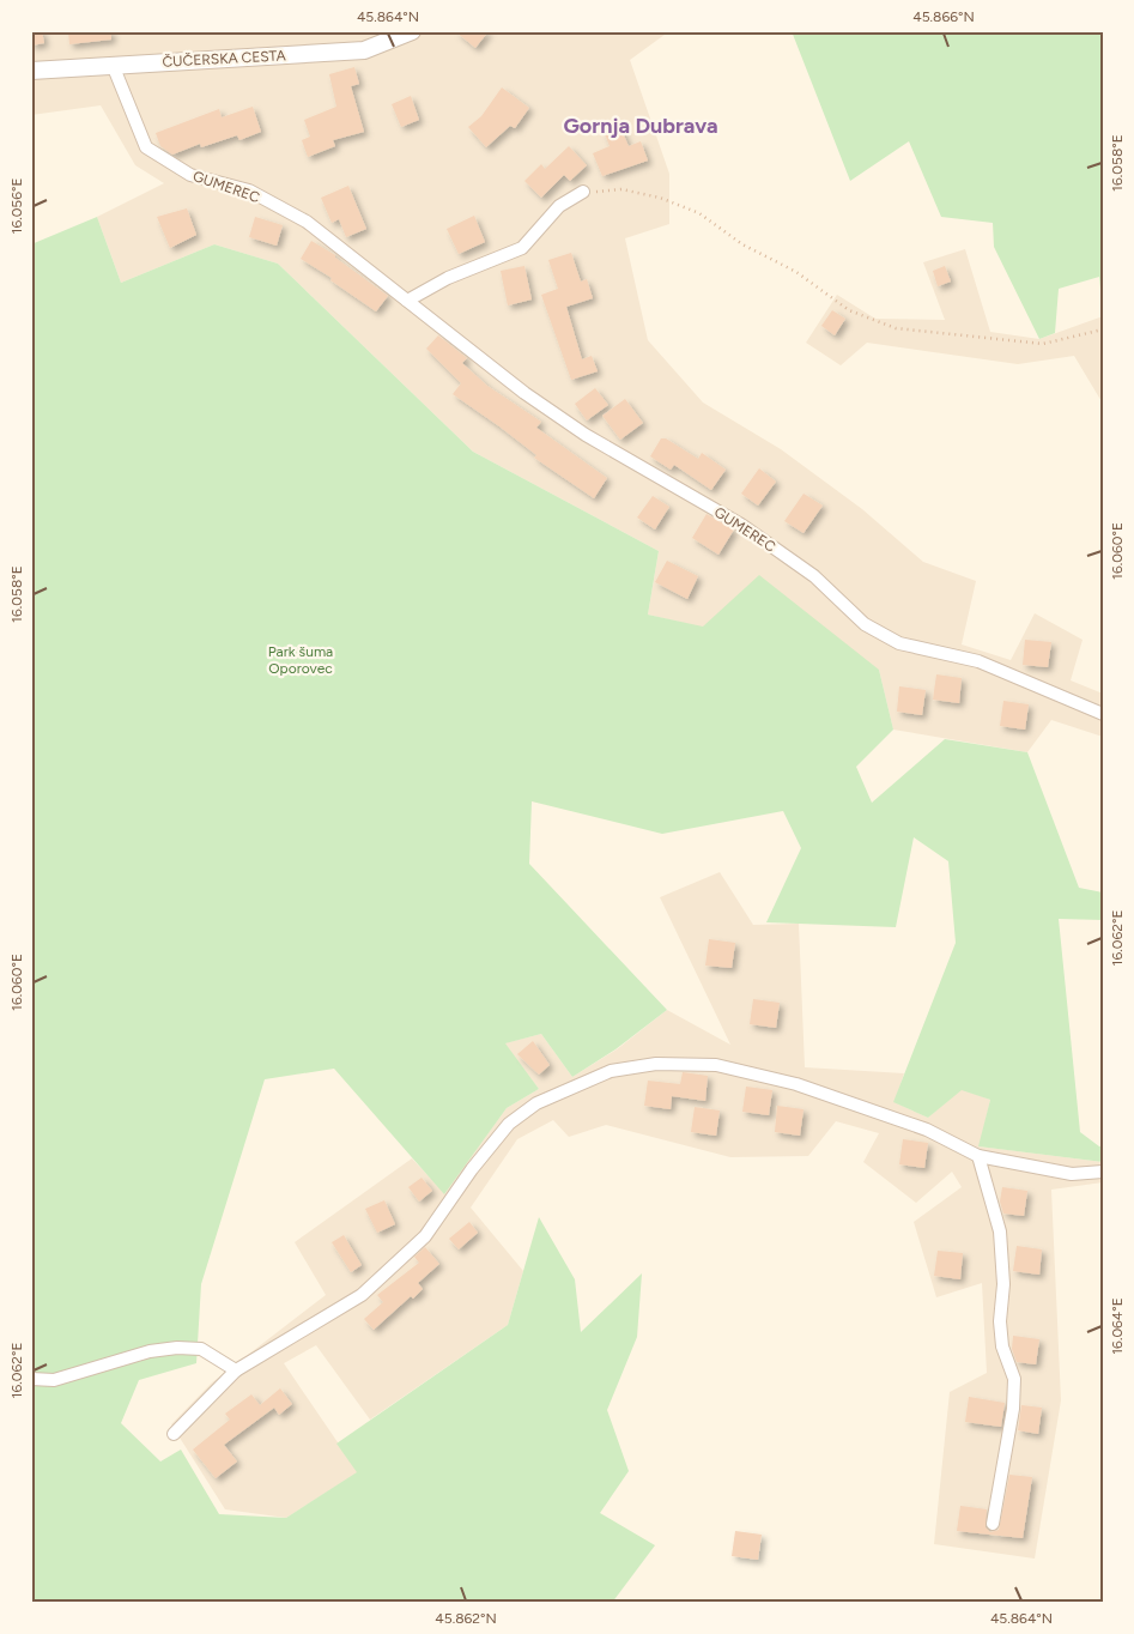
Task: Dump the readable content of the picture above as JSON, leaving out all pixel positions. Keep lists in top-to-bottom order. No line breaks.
{"streets":{"street":["ČUČERSKA CESTA","GUMEREC"]},"crossings":[["ČUČERSKA CESTA","GUMEREC"]],"districts":["Gornja Dubrava"],"parks":["Park šuma Oporovec"],"coordinates":["45.864°N","45.866°N","16.058°E","16.056°E","16.060°E","16.062°E","16.064°E","45.862°N"]}
